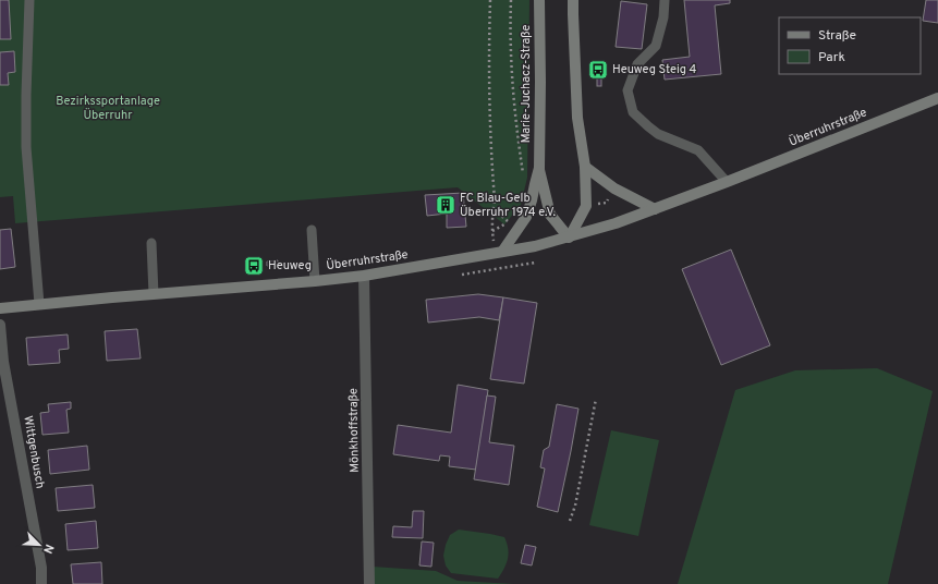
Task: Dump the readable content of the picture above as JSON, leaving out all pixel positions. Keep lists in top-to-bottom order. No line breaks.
{"streets":{"main road":["Marie-Juchacz-Straße","Überruhrstraße"],"street":["Mönkhoffstraße","Wittgenbusch"]},"crossings":[["Marie-Juchacz-Straße","Überruhrstraße"],["Überruhrstraße","Mönkhoffstraße"]],"parks":["Bezirkssportanlage Überruhr"],"places":{"bus stop":["Heuweg Steig 4","Heuweg"],"building":["FC Blau-Gelb Überruhr 1974 e.V."]},"legend":["Straße","Park"],"north":"bottom right"}
